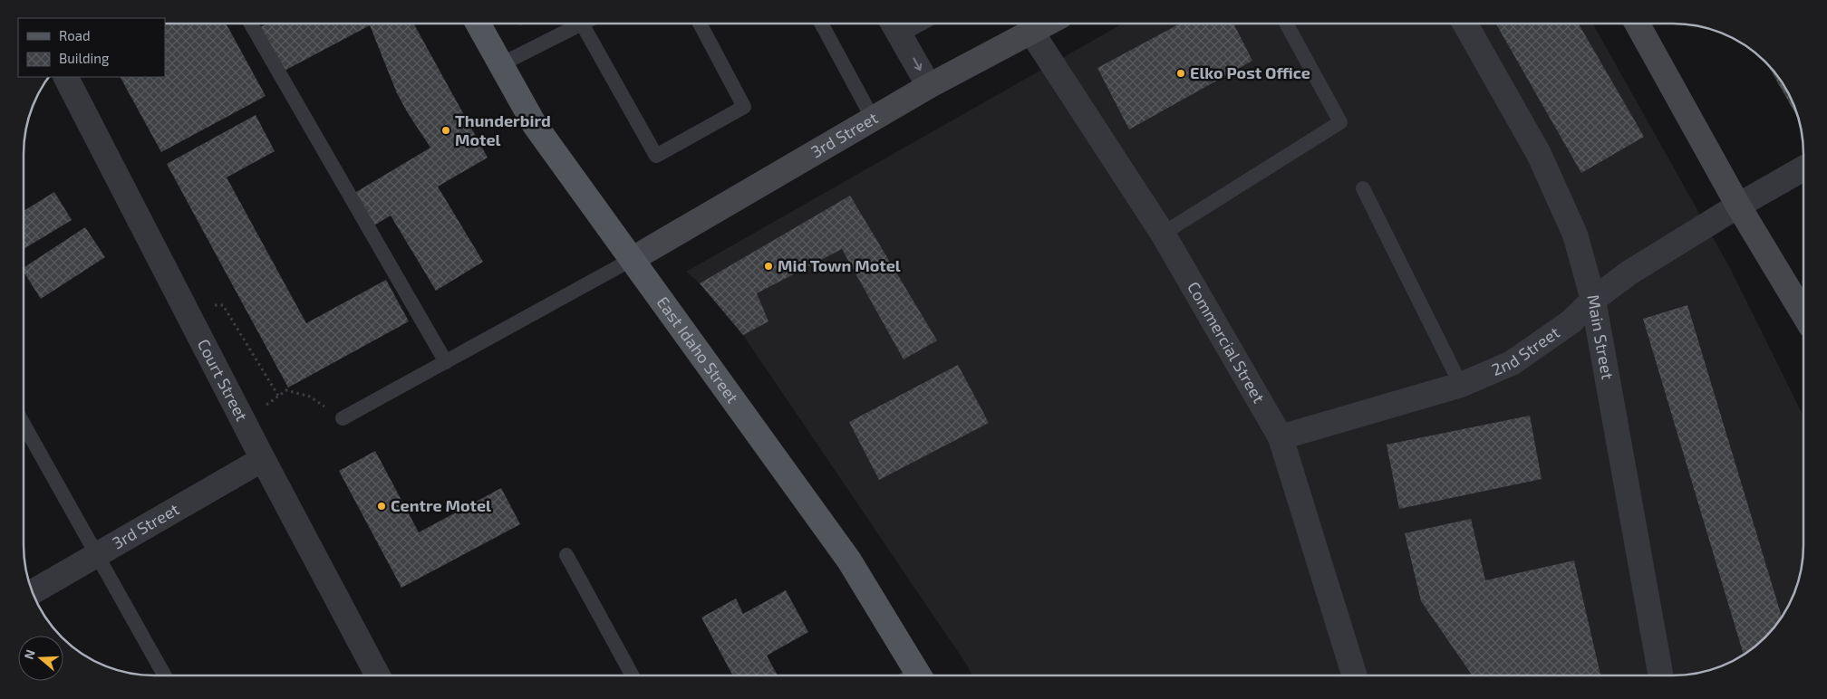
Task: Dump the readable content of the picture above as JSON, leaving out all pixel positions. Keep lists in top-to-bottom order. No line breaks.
{"streets":{"main road":["East Idaho Street"],"street":["3rd Street","Main Street","Commercial Street","2nd Street","Court Street"]},"crossings":[["3rd Street","Commercial Street"],["3rd Street","East Idaho Street"],["3rd Street","Court Street"],["Main Street","2nd Street"],["Commercial Street","2nd Street"]],"places":["Elko Post Office","Thunderbird Motel","Mid Town Motel","Centre Motel"],"legend":["Road","Building"],"north":"left"}
